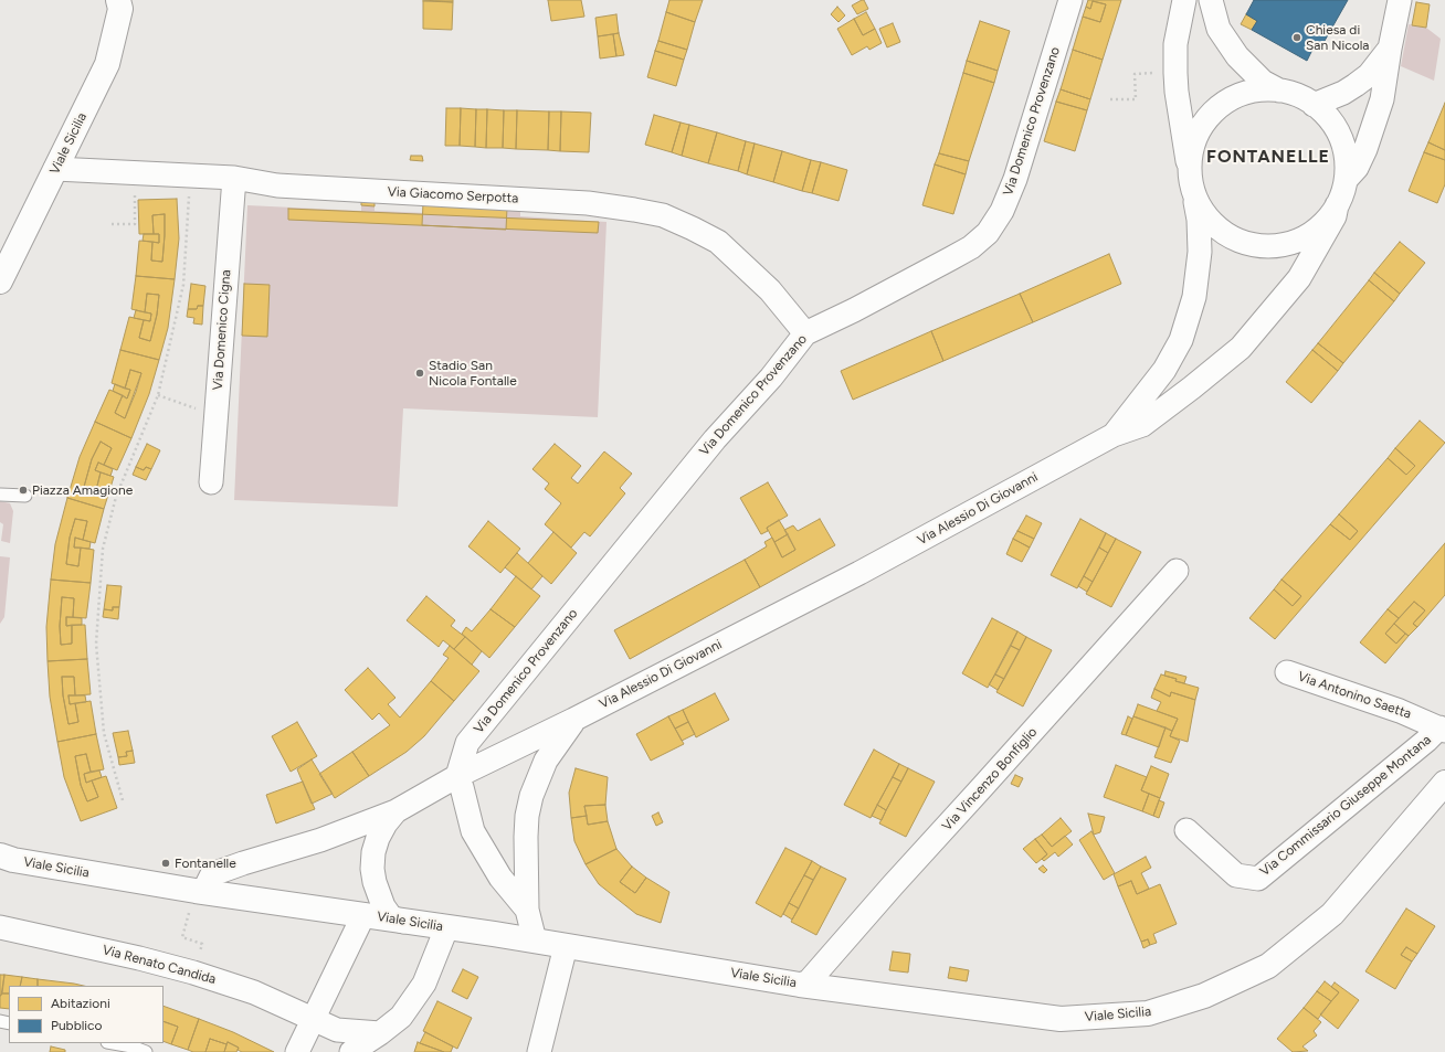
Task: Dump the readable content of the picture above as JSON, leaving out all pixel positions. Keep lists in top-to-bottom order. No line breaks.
{"streets":{"street":["Via Domenico Provenzano","Viale Sicilia","Via Giacomo Serpotta","Via Domenico Cigna","Via Alessio Di Giovanni","Via Antonino Saetta","Via Vincenzo Bonfiglio","Via Commissario Giuseppe Montana","Via Renato Candida"]},"crossings":[["Via Domenico Provenzano","Via Giacomo Serpotta"],["Via Domenico Provenzano","Via Alessio Di Giovanni"],["Viale Sicilia","Via Giacomo Serpotta"],["Viale Sicilia","Via Alessio Di Giovanni"],["Viale Sicilia","Via Vincenzo Bonfiglio"],["Via Giacomo Serpotta","Via Domenico Cigna"],["Via Antonino Saetta","Via Commissario Giuseppe Montana"]],"districts":["FONTANELLE"],"places":["Chiesa di San Nicola","Stadio San Nicola Fontalle","Piazza Amagione","Fontanelle"],"legend":["Abitazioni","Pubblico"]}
